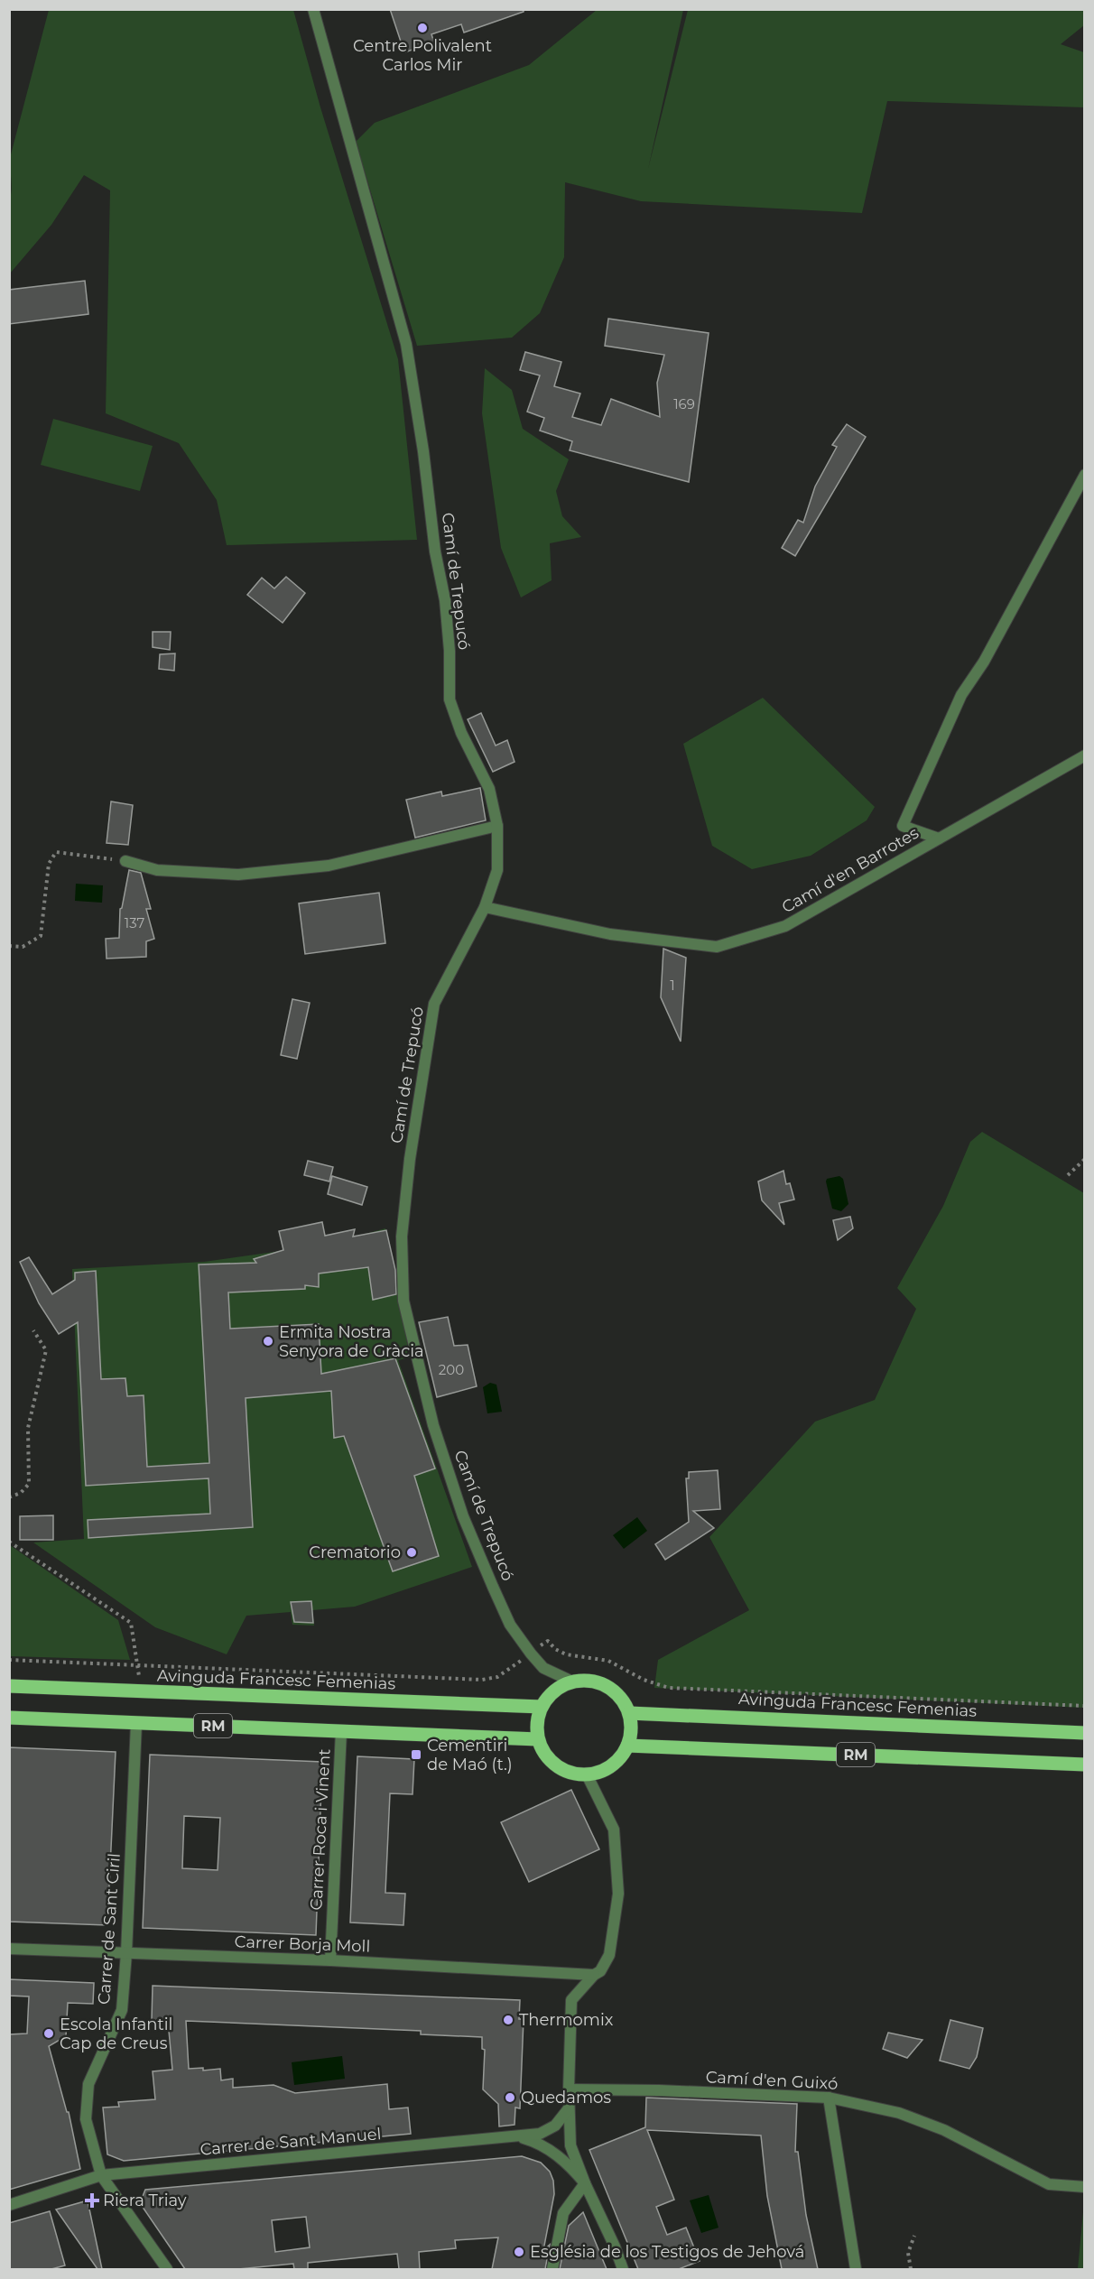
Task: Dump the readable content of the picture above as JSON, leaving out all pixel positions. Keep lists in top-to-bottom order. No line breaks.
{"streets":{"main road":["Avinguda Francesc Femenias","RM"],"street":["Camí de Trepucó","Camí d'en Barrotes","Carrer Roca i Vinent","Carrer de Sant Ciril","Carrer Borja Moll","Camí d'en Guixó","Carrer de Sant Manuel"]},"crossings":[["Camí de Trepucó","Camí d'en Barrotes"],["Camí de Trepucó","Avinguda Francesc Femenias"],["Camí de Trepucó","RM"],["Avinguda Francesc Femenias","RM"],["RM","Carrer Roca i Vinent"],["RM","Carrer de Sant Ciril"],["Carrer Roca i Vinent","Carrer Borja Moll"],["Carrer de Sant Ciril","Carrer Borja Moll"],["Carrer de Sant Ciril","Carrer de Sant Manuel"]],"places":{"other":["Centre Polivalent Carlos Mir","Ermita Nostra Senyora de Gràcia","Crematorio","Thermomix","Escola Infantil Cap de Creus","Quedamos","Església de los Testigos de Jehová"],"transit":["Cementiri de Maó (t.)"],"health":["Riera Triay"]},"house_numbers":["169","137","1","200"]}
